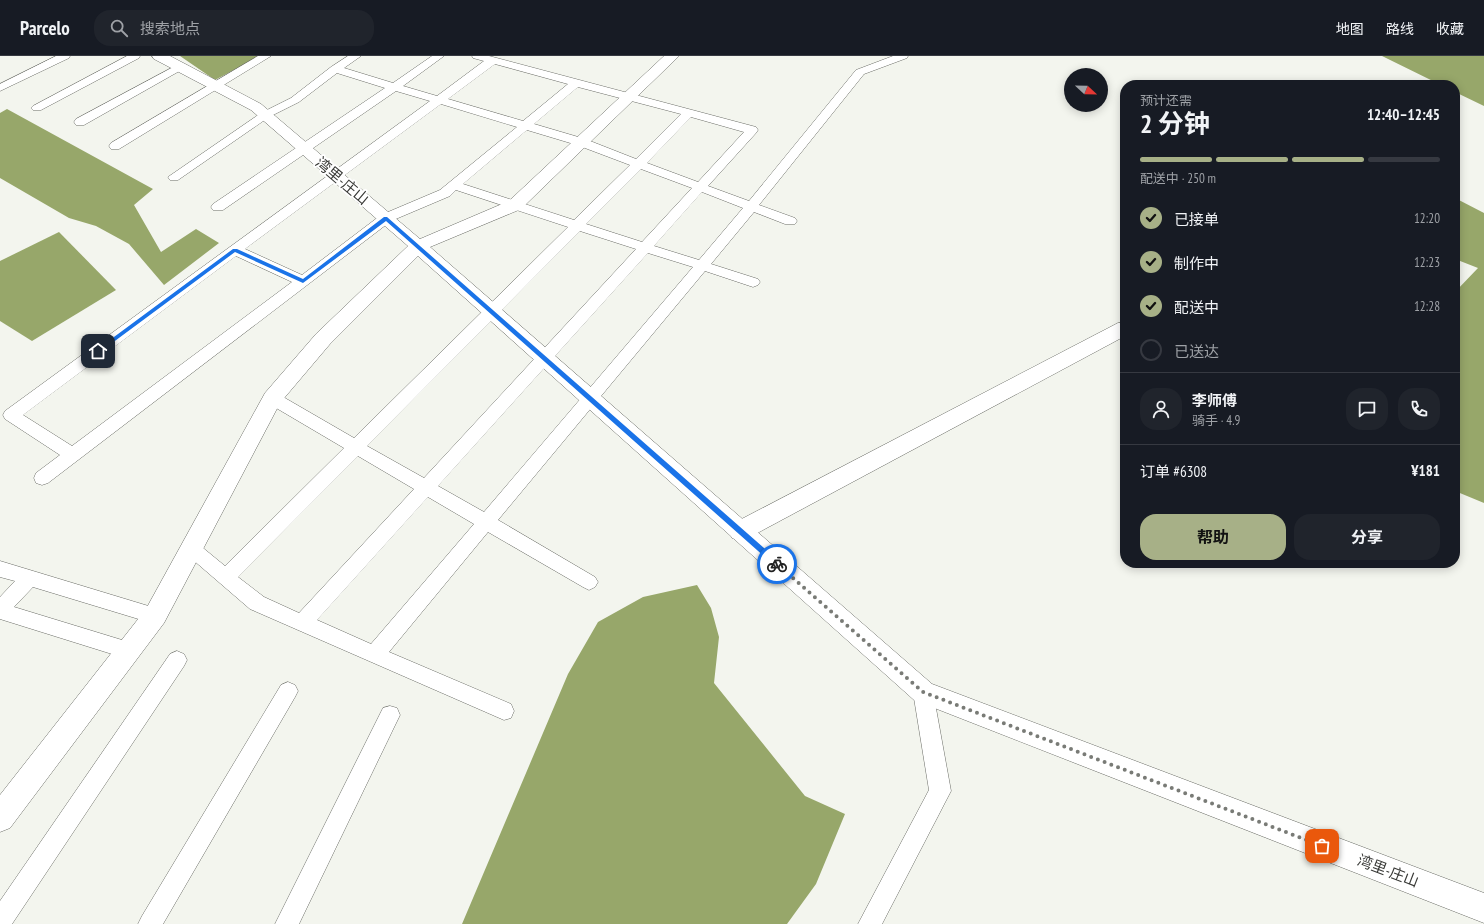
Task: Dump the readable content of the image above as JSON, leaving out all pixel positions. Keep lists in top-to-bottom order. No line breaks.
{"streets":{"main road":["湾里-庄山"]},"north":"right","page":{"header":"Parcelo","search":"搜索地点","nav":["地图","路线","收藏"],"heading":["2 分钟","预计还需","12:40–12:45"],"panel":["李师傅","骑手 · 4.9","订单 #6308","¥181"],"bar":"配送中 · 250 m","list":[["已接单","12:20"],["制作中","12:23"],["配送中","12:28"],"已送达"],"buttons":["帮助","分享"]}}
